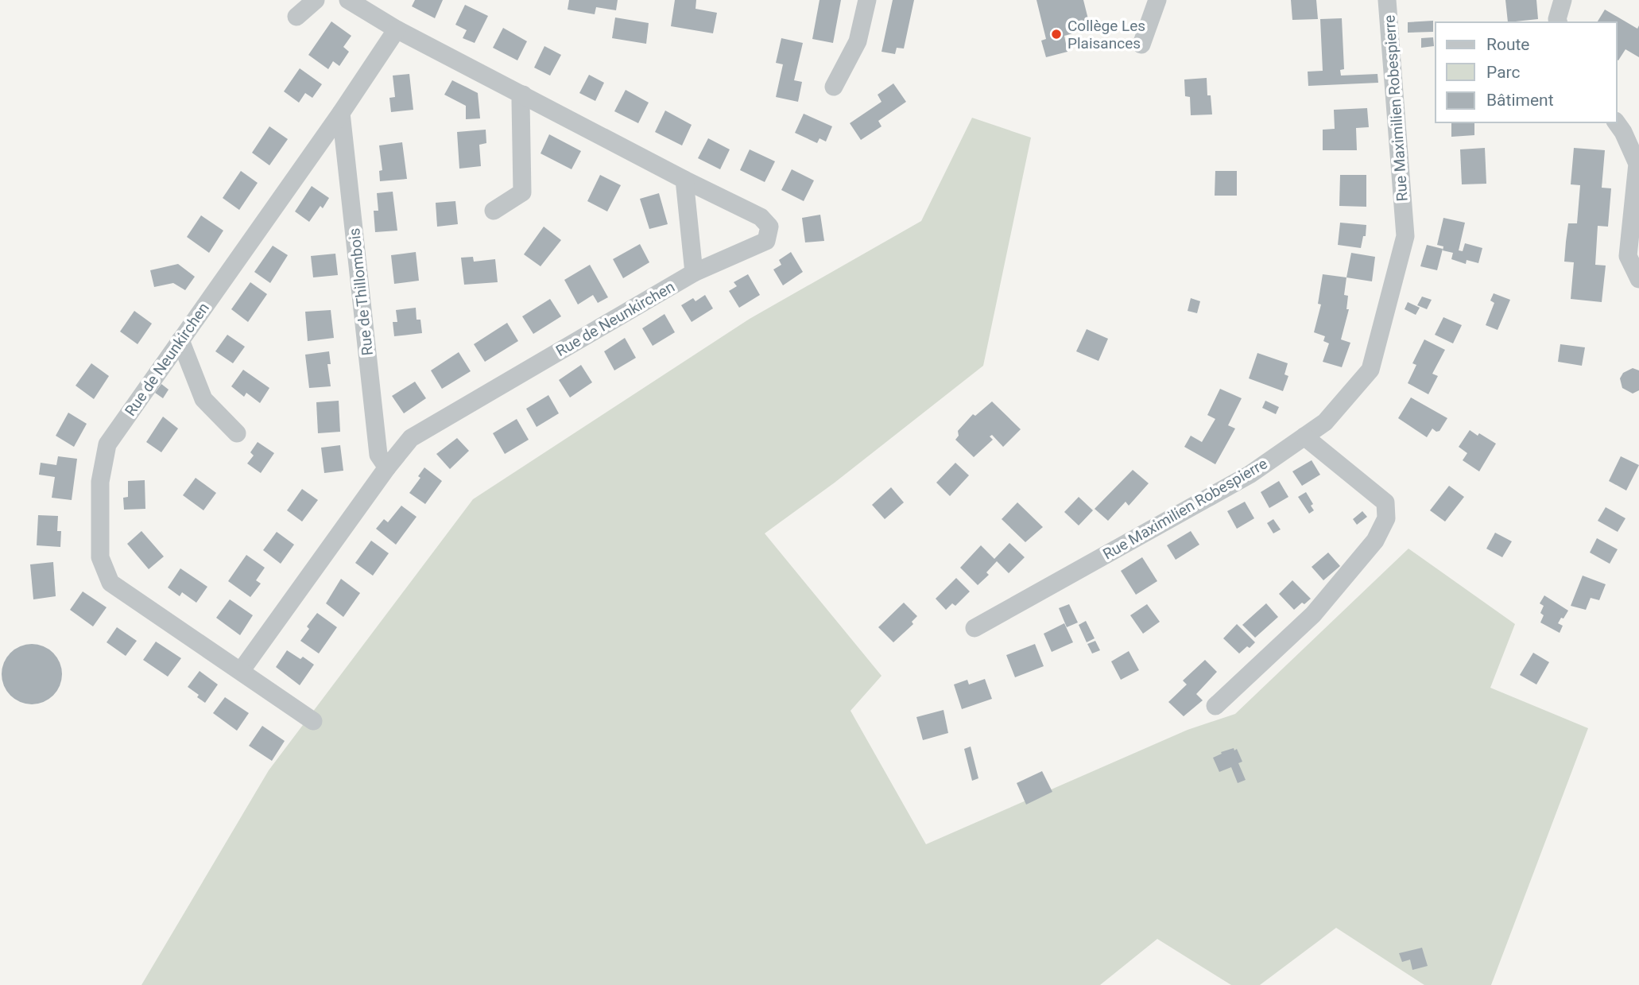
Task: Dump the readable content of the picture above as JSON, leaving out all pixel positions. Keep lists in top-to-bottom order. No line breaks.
{"streets":{"street":["Rue Maximilien Robespierre","Rue de Thillombois","Rue de Neunkirchen"]},"crossings":[["Rue de Thillombois","Rue de Neunkirchen"]],"places":["Collège Les Plaisances"],"legend":["Route","Parc","Bâtiment"]}
